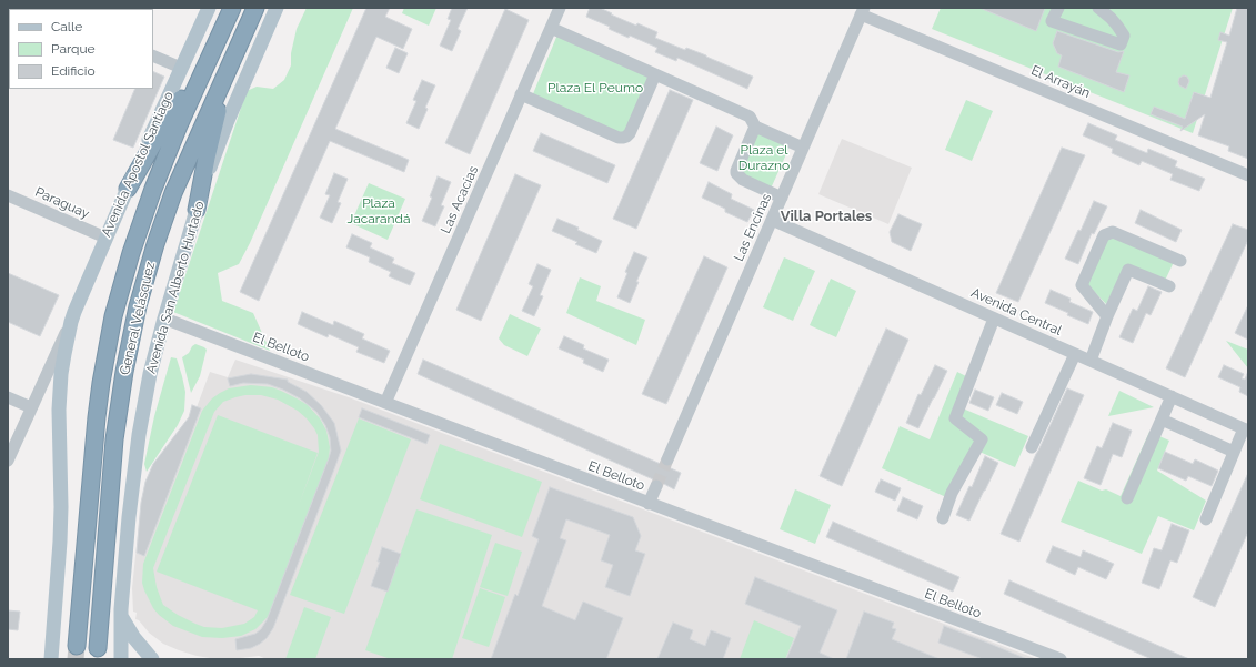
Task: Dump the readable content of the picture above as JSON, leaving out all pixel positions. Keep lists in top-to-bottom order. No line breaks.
{"streets":{"highway":["General Velásquez"],"main road":["Avenida Apostol Santiago","Avenida San Alberto Hurtado"],"street":["El Arrayán","Las Acacias","Paraguay","Las Encinas","Avenida Central","El Belloto"]},"crossings":[["El Arrayán","Las Encinas"],["Avenida Apostol Santiago","Paraguay"],["Las Acacias","El Belloto"],["Las Encinas","Avenida Central"],["Avenida San Alberto Hurtado","El Belloto"]],"districts":["Villa Portales"],"parks":["Plaza El Peumo","Plaza el Durazno","Plaza Jacarandá"],"legend":["Calle","Parque","Edificio"]}
